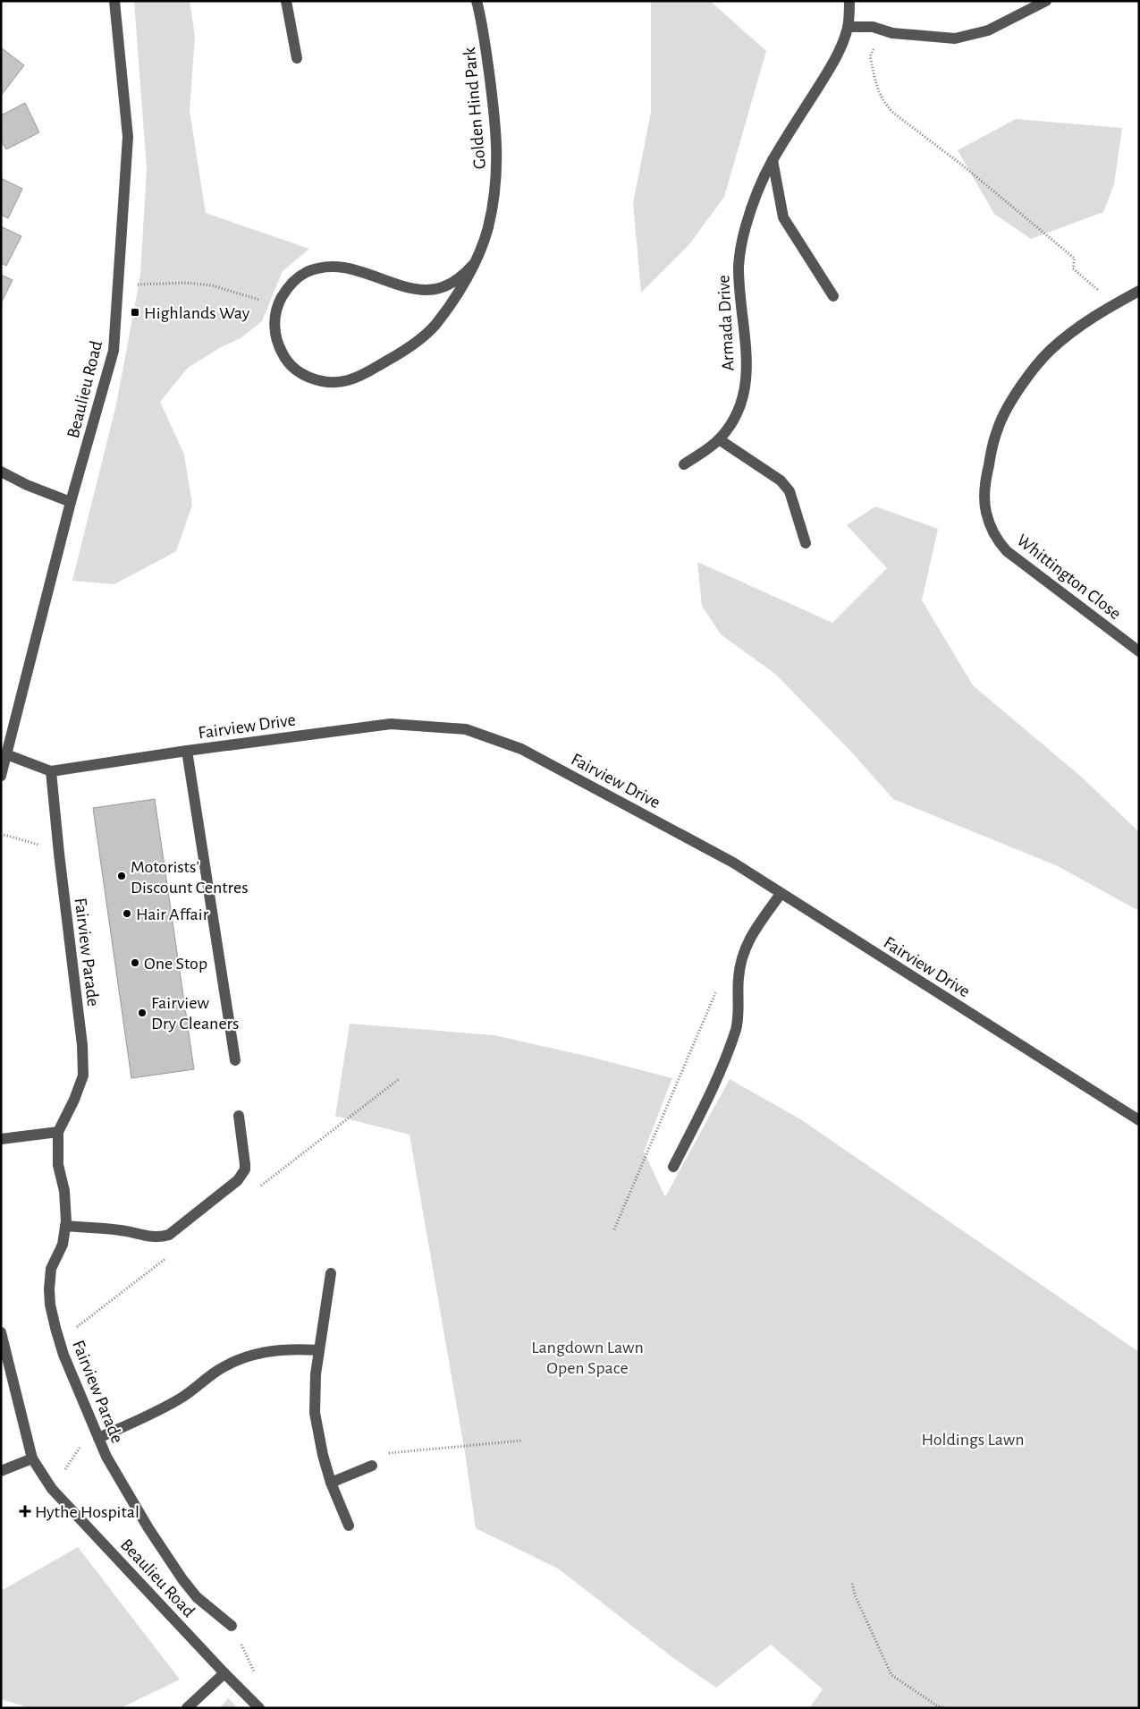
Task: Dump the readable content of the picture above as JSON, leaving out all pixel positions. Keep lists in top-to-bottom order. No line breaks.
{"streets":{"street":["Golden Hind Park","Armada Drive","Beaulieu Road","Whittington Close","Fairview Drive","Fairview Parade"]},"crossings":[["Beaulieu Road","Fairview Drive"],["Fairview Drive","Fairview Parade"]],"parks":["Langdown Lawn Open Space","Holdings Lawn"],"places":{"transit":["Highlands Way"],"other":["Motorists' Discount Centres","Hair Affair","One Stop","Fairview Dry Cleaners"],"health":["Hythe Hospital"]}}
